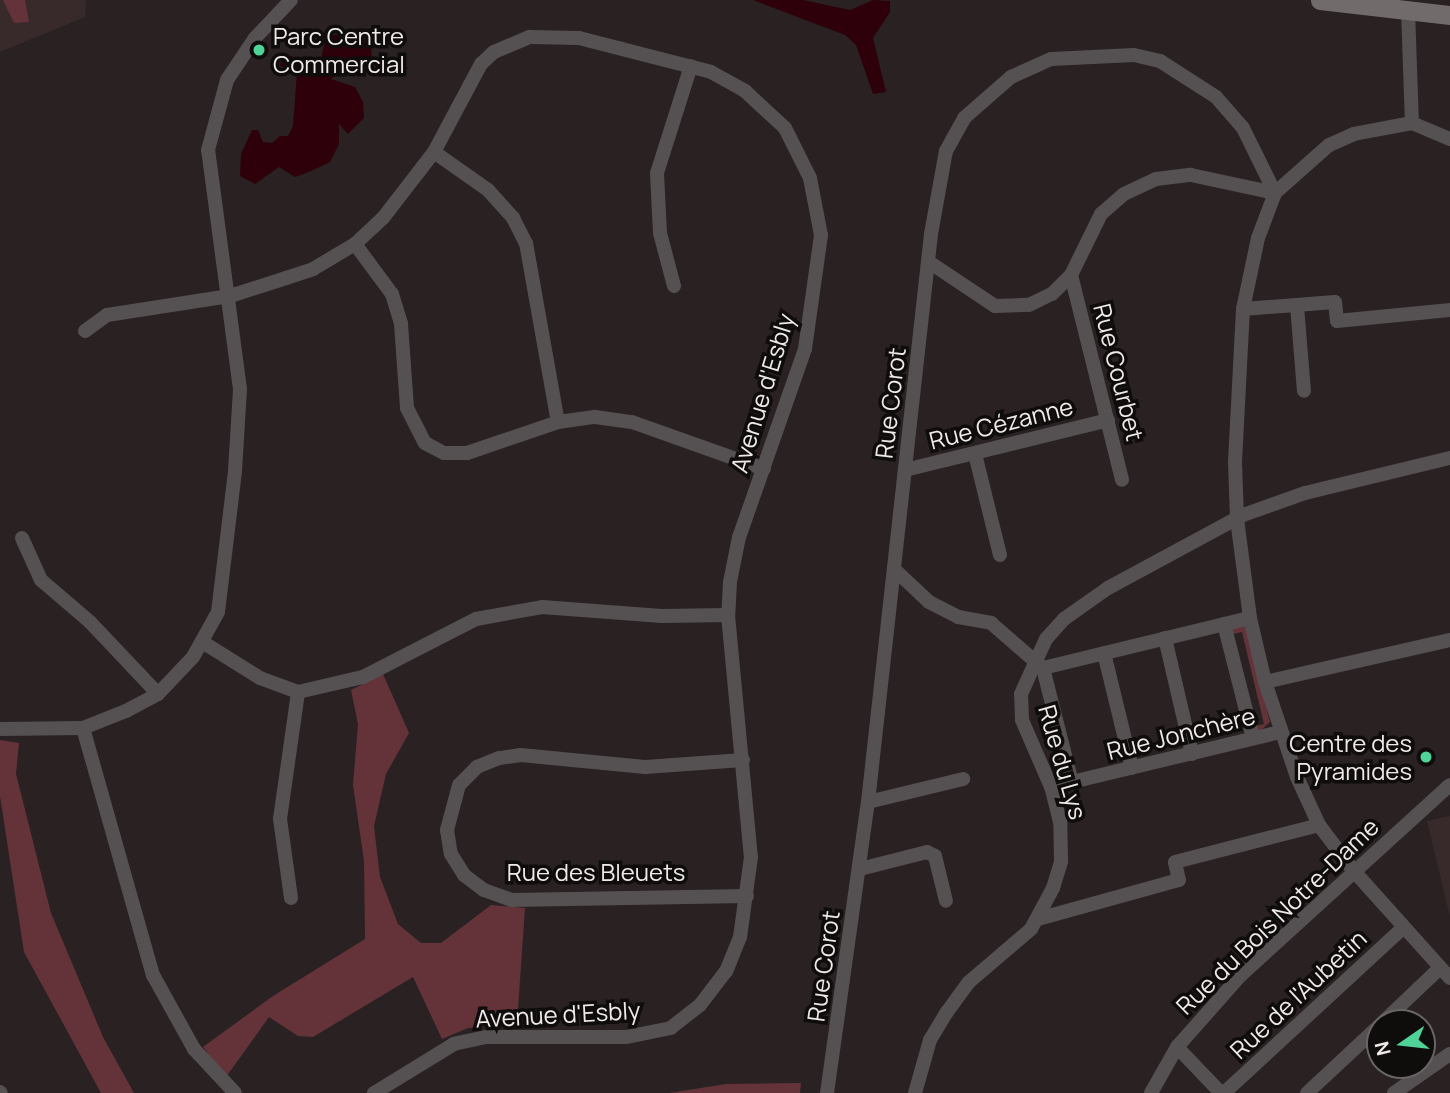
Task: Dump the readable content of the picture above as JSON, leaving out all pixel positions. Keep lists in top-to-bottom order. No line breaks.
{"streets":{"street":["Rue Courbet","Avenue d'Esbly","Rue Corot","Rue Cézanne","Rue Jonchère","Rue du Lys","Rue des Bleuets","Rue du Bois Notre-Dame","Rue de l'Aubetin"]},"crossings":[["Rue Courbet","Rue Cézanne"],["Avenue d'Esbly","Rue des Bleuets"],["Rue Corot","Rue Cézanne"],["Rue Jonchère","Rue du Lys"]],"places":["Parc Centre Commercial","Centre des Pyramides"],"north":"left"}
